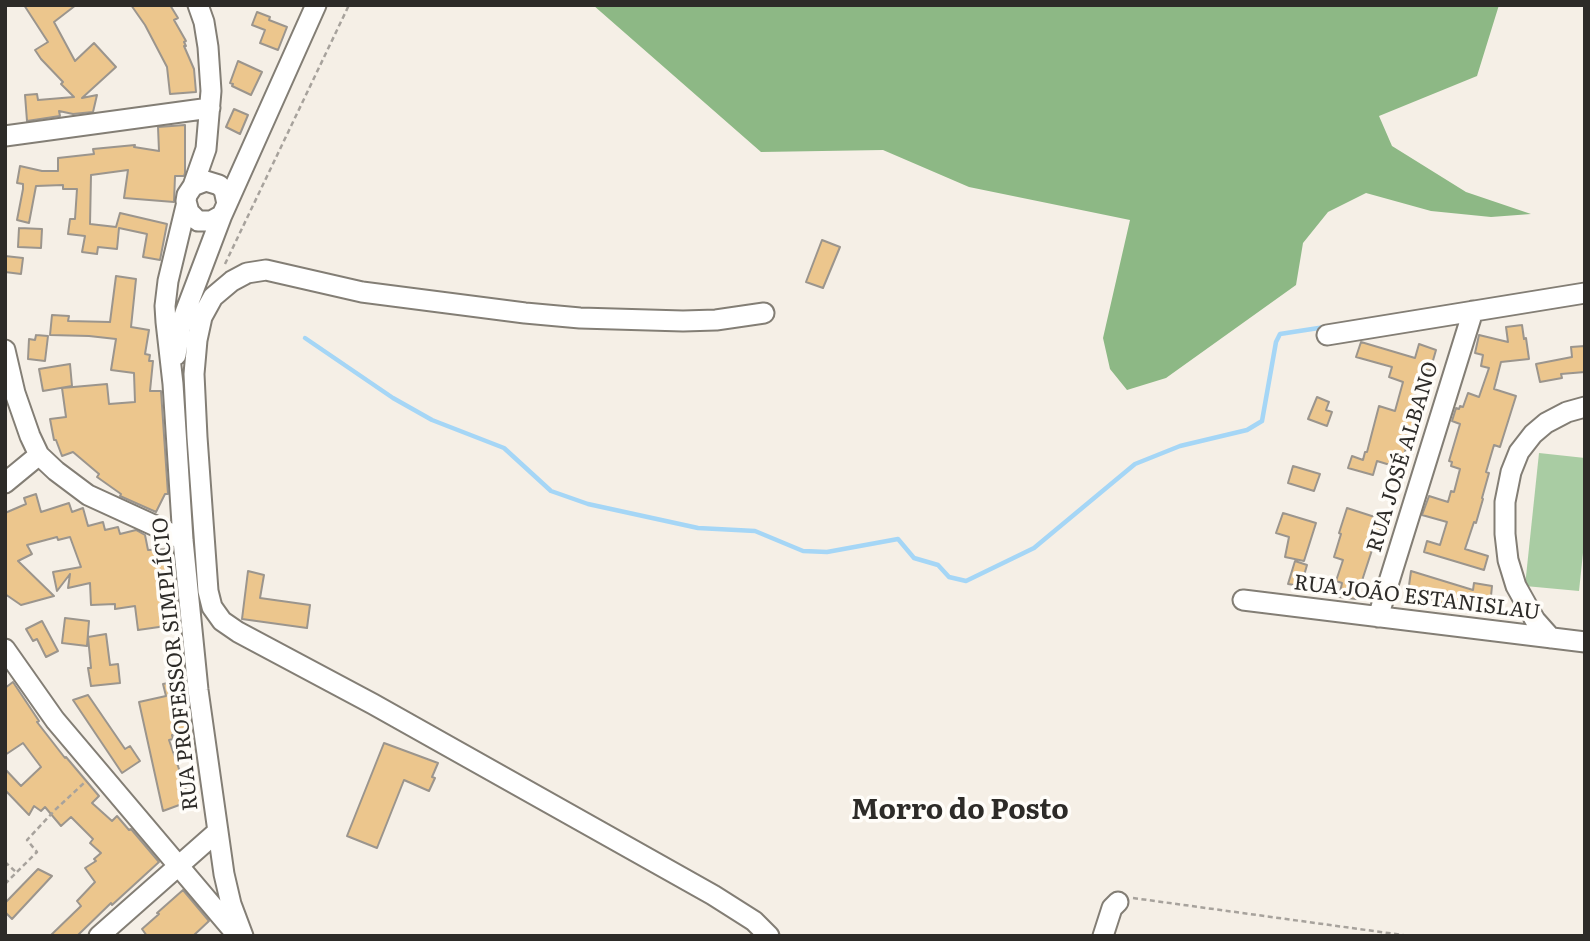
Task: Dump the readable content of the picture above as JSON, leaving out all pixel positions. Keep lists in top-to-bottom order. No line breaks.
{"streets":{"street":["RUA JOSÉ ALBANO","RUA JOÃO ESTANISLAU","RUA PROFESSOR SIMPLÍCIO"]},"crossings":[["RUA JOSÉ ALBANO","RUA JOÃO ESTANISLAU"]],"districts":["Morro do Posto"]}
